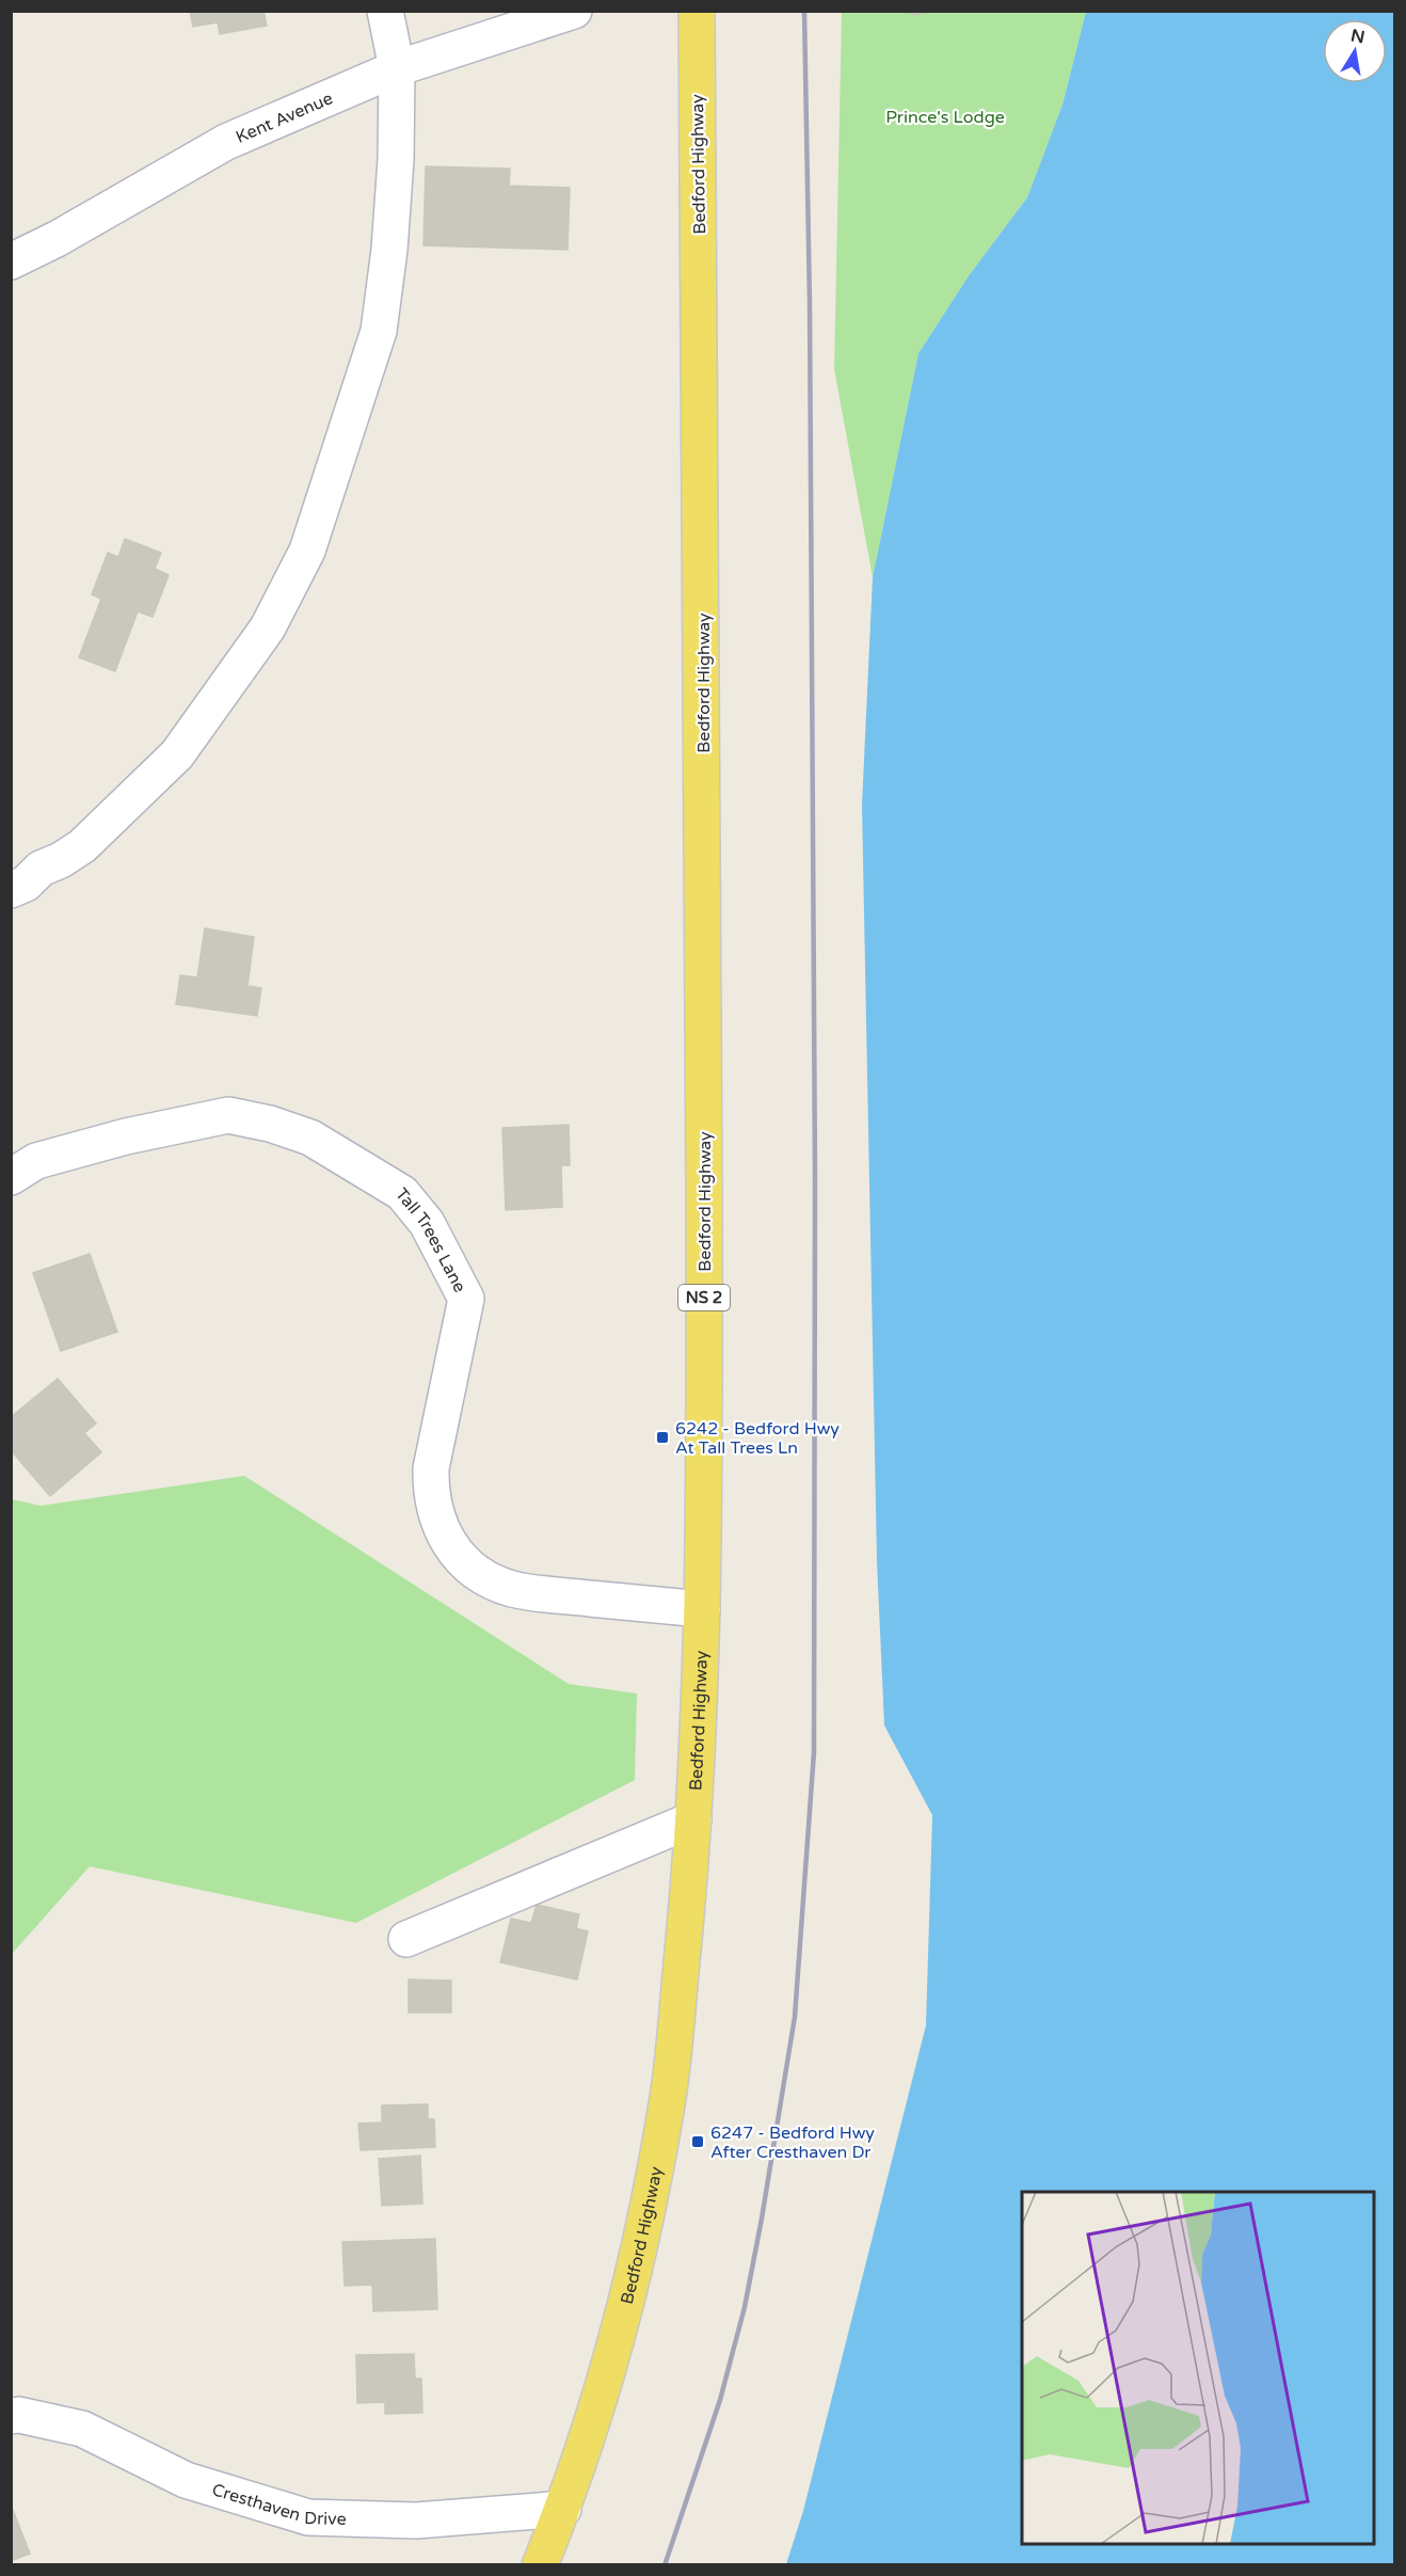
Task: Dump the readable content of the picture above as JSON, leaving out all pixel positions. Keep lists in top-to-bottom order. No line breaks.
{"streets":{"main road":["Bedford Highway","NS 2"],"street":["Kent Avenue","Tall Trees Lane","Cresthaven Drive"]},"crossings":[["Bedford Highway","Tall Trees Lane"],["Bedford Highway","Cresthaven Drive"]],"parks":["Prince's Lodge"],"places":{"transit":["6242 - Bedford Hwy At Tall Trees Ln","6247 - Bedford Hwy After Cresthaven Dr"]},"north":"top"}
